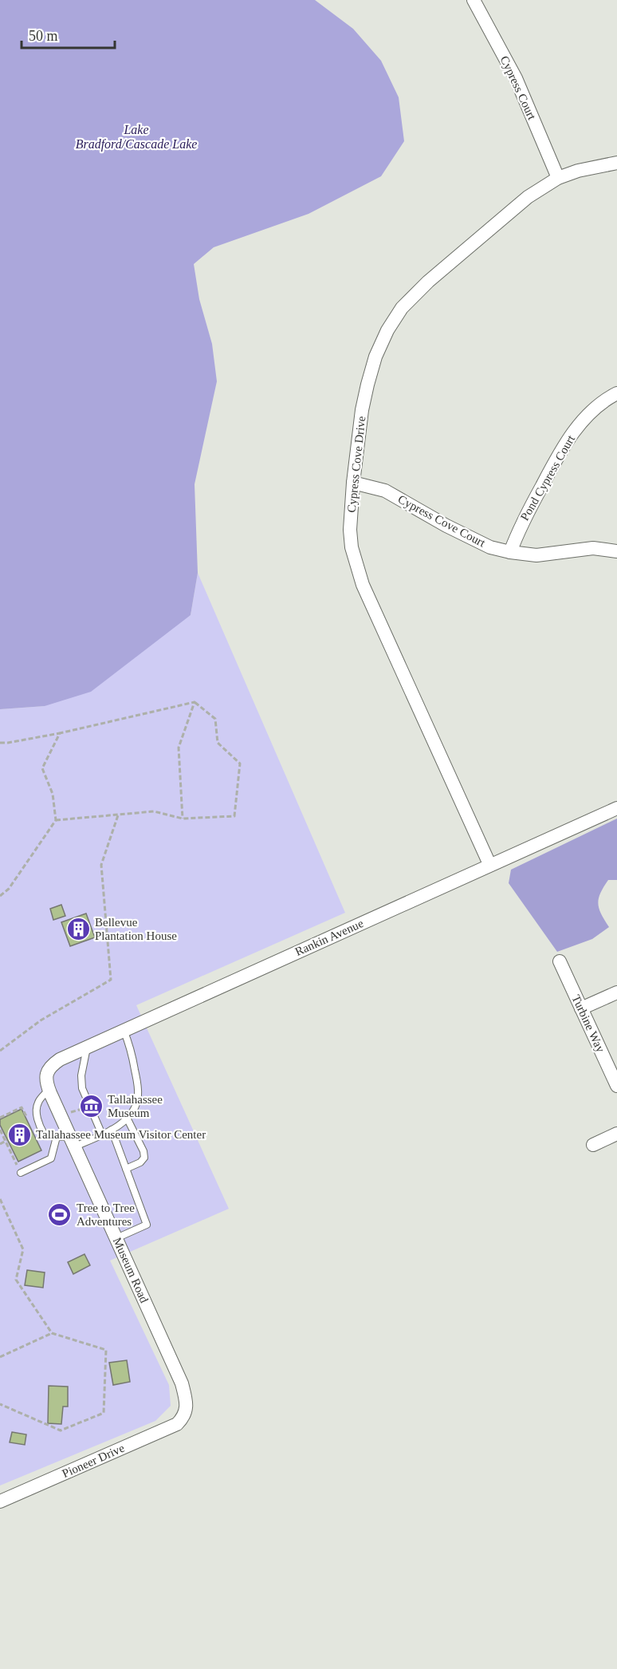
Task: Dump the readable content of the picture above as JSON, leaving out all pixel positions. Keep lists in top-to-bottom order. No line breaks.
{"streets":{"street":["Cypress Court","Cypress Cove Drive","Pond Cypress Court","Cypress Cove Court","Rankin Avenue","Turbine Way","Museum Road","Pioneer Drive"]},"crossings":[["Cypress Court","Cypress Cove Drive"],["Cypress Cove Drive","Cypress Cove Court"],["Cypress Cove Drive","Rankin Avenue"],["Pond Cypress Court","Cypress Cove Court"],["Rankin Avenue","Museum Road"],["Museum Road","Pioneer Drive"]],"water":["Lake Bradford/Cascade Lake"],"places":{"building":["Bellevue Plantation House","Tallahassee Museum Visitor Center"],"museum":["Tallahassee Museum"],"sports":["Tree to Tree Adventures"]},"scale_bar":"50 m"}
